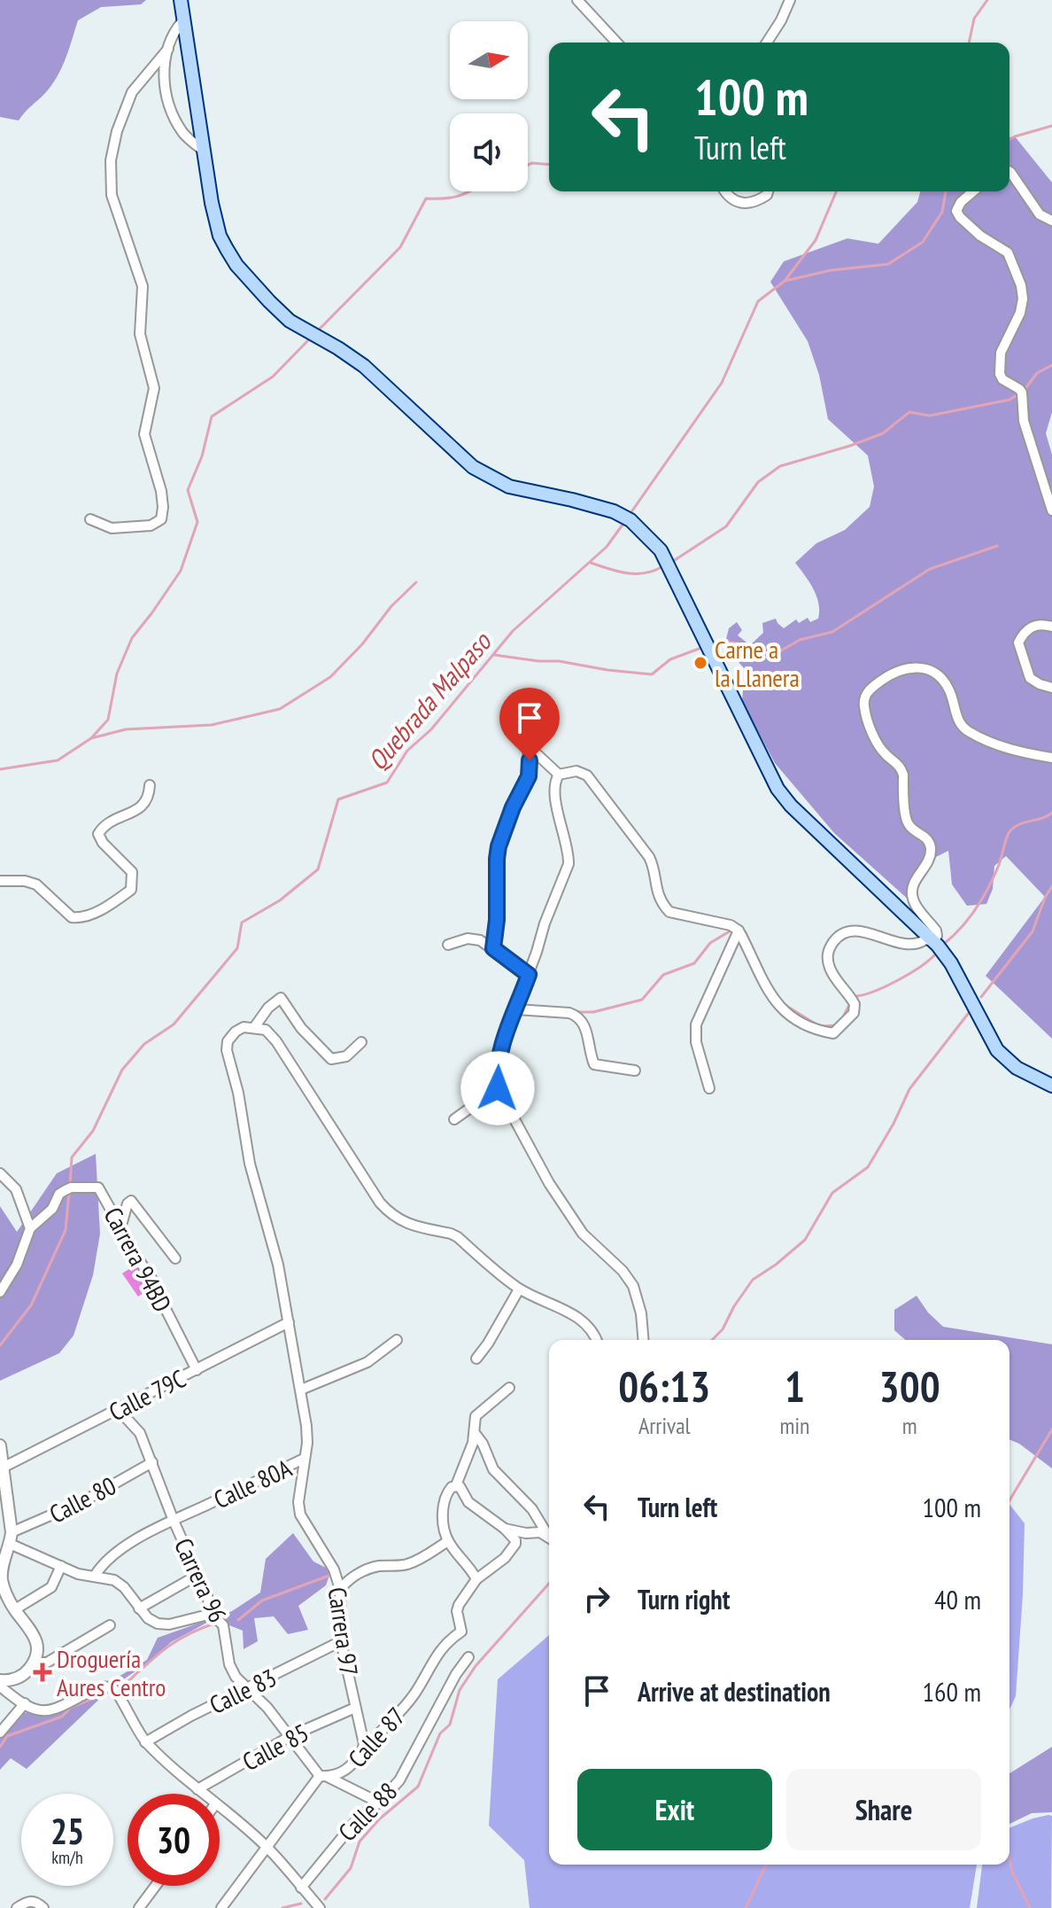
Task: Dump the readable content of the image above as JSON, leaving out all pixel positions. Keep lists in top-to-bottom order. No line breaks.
{"streets":{"street":["Carrera 94BD","Calle 79C","Calle 80A","Calle 80","Carrera 96","Carrera 97","Calle 83","Calle 87","Calle 85","Calle 88"]},"crossings":[["Carrera 94BD","Calle 79C"],["Calle 79C","Carrera 96"],["Calle 79C","Carrera 97"],["Calle 80A","Carrera 96"],["Calle 80A","Carrera 97"],["Calle 80","Carrera 96"],["Carrera 96","Calle 83"],["Carrera 96","Calle 87"],["Carrera 96","Calle 85"],["Carrera 96","Calle 88"],["Carrera 97","Calle 83"],["Carrera 97","Calle 87"],["Carrera 97","Calle 85"]],"water":["Quebrada Malpaso"],"places":{"other":["Carne a la Llanera"],"health":["Droguería Aures Centro"]},"north":"right","page":{"turn":["100 m","Turn left"],"eta":["06:13","Arrival","1","min","300","m"],"list":[{"name":"Turn left","value":"100 m"},{"name":"Turn right","value":"40 m"},{"name":"Arrive at destination","value":"160 m"}],"buttons":["Exit","Share"],"speed":"25 km/h","limit":"30"}}
